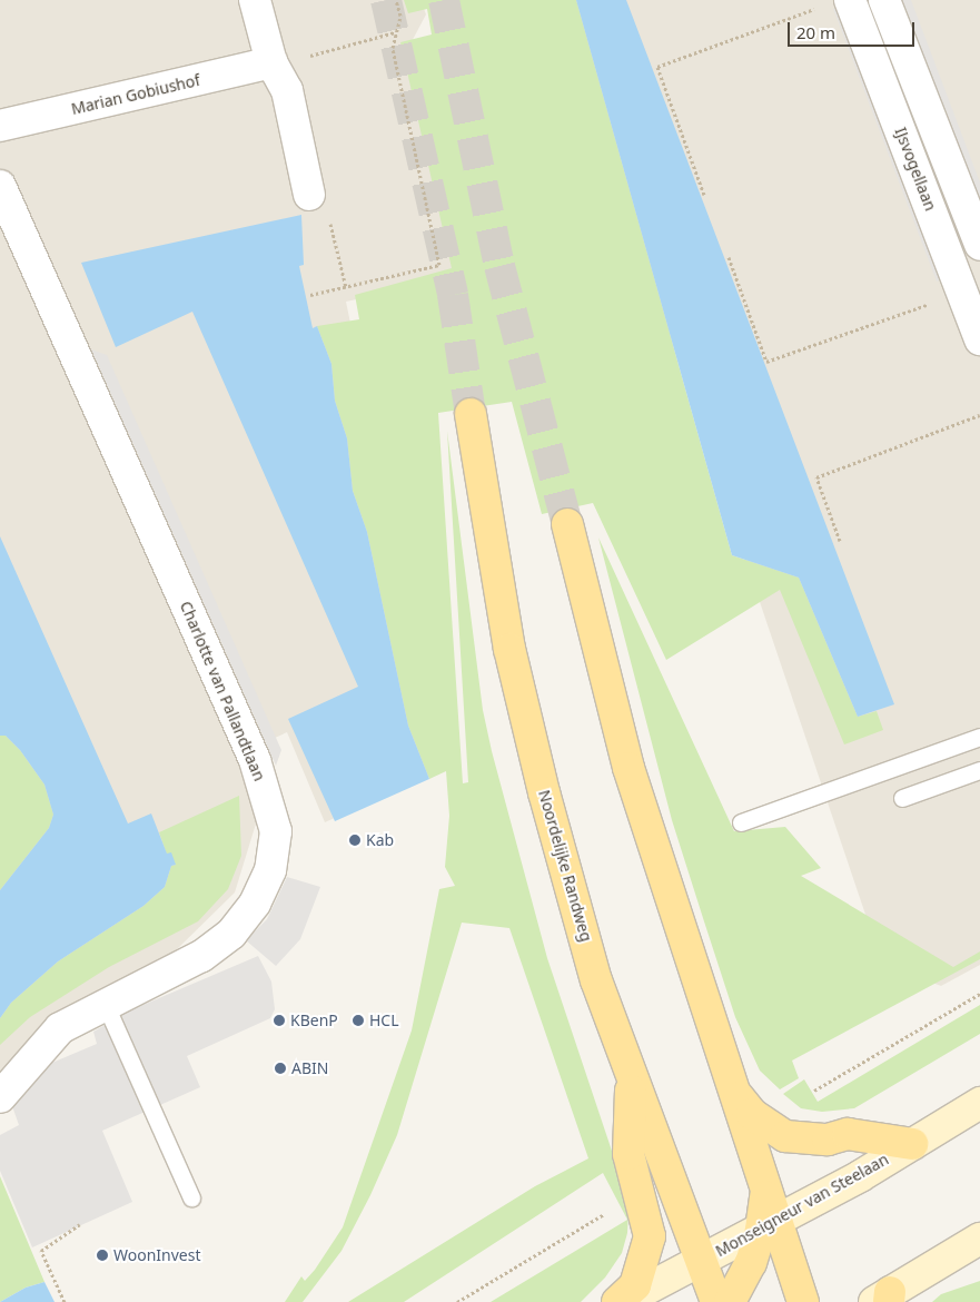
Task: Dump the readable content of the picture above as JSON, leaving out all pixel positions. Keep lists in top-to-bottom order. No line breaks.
{"streets":{"main road":["Noordelijke Randweg","Monseigneur van Steelaan"],"street":["Marian Gobiushof","IJsvogellaan","Charlotte van Pallandtlaan"]},"crossings":[["Noordelijke Randweg","Monseigneur van Steelaan"]],"places":["Kab","KBenP","HCL","ABIN","WoonInvest"],"scale_bar":"20 m"}
